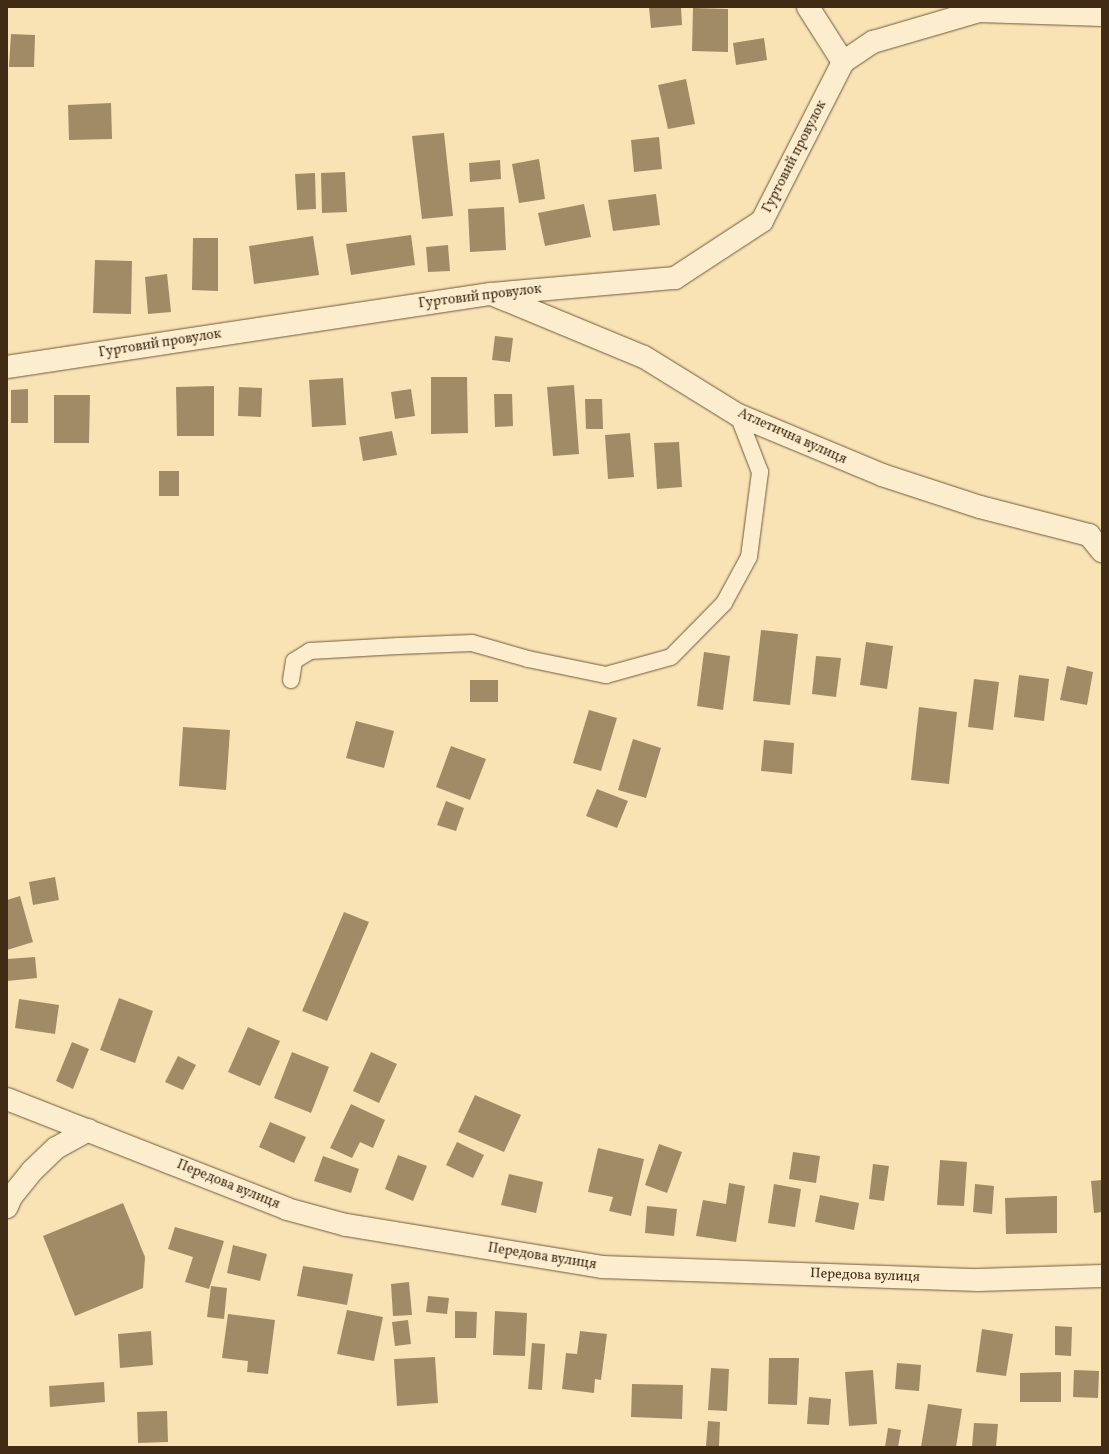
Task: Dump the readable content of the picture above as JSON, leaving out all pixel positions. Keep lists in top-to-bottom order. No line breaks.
{"streets":{"street":["Гуртовий провулок","Атлетична вулиця","Передова вулиця"]},"crossings":[["Гуртовий провулок","Атлетична вулиця"]]}
